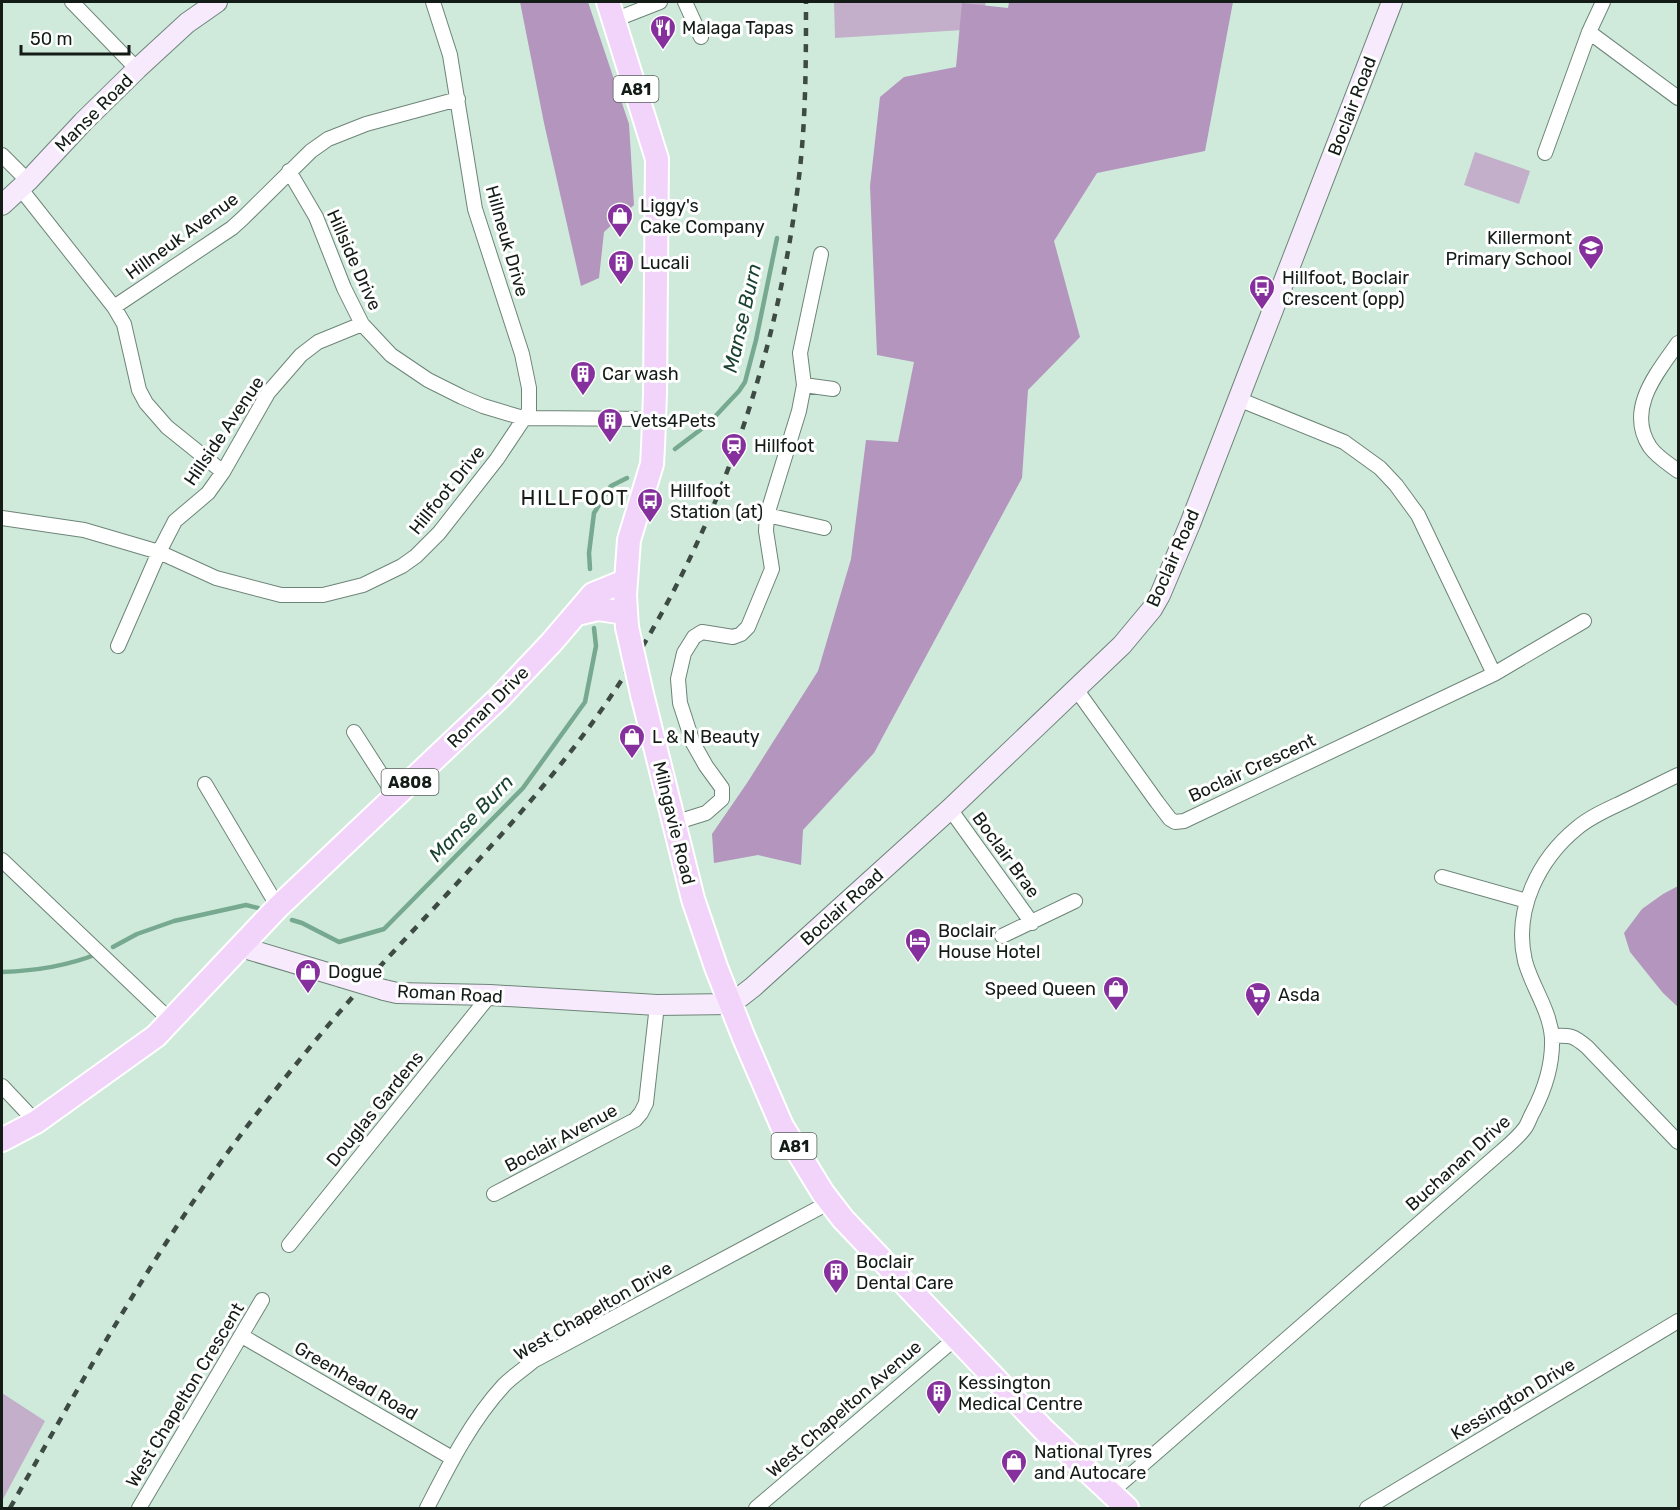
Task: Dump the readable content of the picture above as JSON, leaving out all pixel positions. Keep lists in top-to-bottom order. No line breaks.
{"streets":{"main road":["A81","Boclair Road","Manse Road","Roman Drive","A808","Milngavie Road","Roman Road"],"street":["Hillneuk Avenue","Hillneuk Drive","Hillside Drive","Hillside Avenue","Hillfoot Drive","Boclair Crescent","Boclair Brae","Douglas Gardens","Boclair Avenue","Buchanan Drive","West Chapelton Drive","Greenhead Road","West Chapelton Crescent","Kessington Drive","West Chapelton Avenue"]},"crossings":[["Boclair Road","Boclair Crescent"],["Boclair Road","Milngavie Road"],["Boclair Road","Boclair Brae"],["Boclair Road","Roman Road"],["Hillneuk Avenue","Hillneuk Drive"],["Hillneuk Avenue","Hillside Drive"],["Hillneuk Drive","Hillside Drive"],["Hillneuk Drive","Hillfoot Drive"],["Hillside Drive","Hillside Avenue"],["Hillside Drive","Hillfoot Drive"],["Hillside Avenue","Hillfoot Drive"],["Roman Drive","A808"],["Roman Drive","Milngavie Road"],["Roman Drive","Roman Road"],["A808","Roman Road"],["Milngavie Road","Roman Road"],["Milngavie Road","Buchanan Drive"],["Milngavie Road","West Chapelton Drive"],["Milngavie Road","West Chapelton Avenue"],["Roman Road","Douglas Gardens"],["Roman Road","Boclair Avenue"],["West Chapelton Drive","Greenhead Road"],["Greenhead Road","West Chapelton Crescent"]],"districts":["HILLFOOT"],"water":["Manse Burn"],"places":{"restaurant":["Malaga Tapas"],"shop":["Liggy's Cake Company","L & N Beauty","Dogue","Speed Queen","National Tyres and Autocare"],"school or university":["Killermont Primary School"],"building":["Lucali","Car wash","Vets4Pets","Boclair Dental Care","Kessington Medical Centre"],"bus stop":["Hillfoot, Boclair Crescent (opp)","Hillfoot Station (at)"],"station":["Hillfoot"],"hotel":["Boclair House Hotel"],"supermarket":["Asda"]},"scale_bar":"50 m"}
